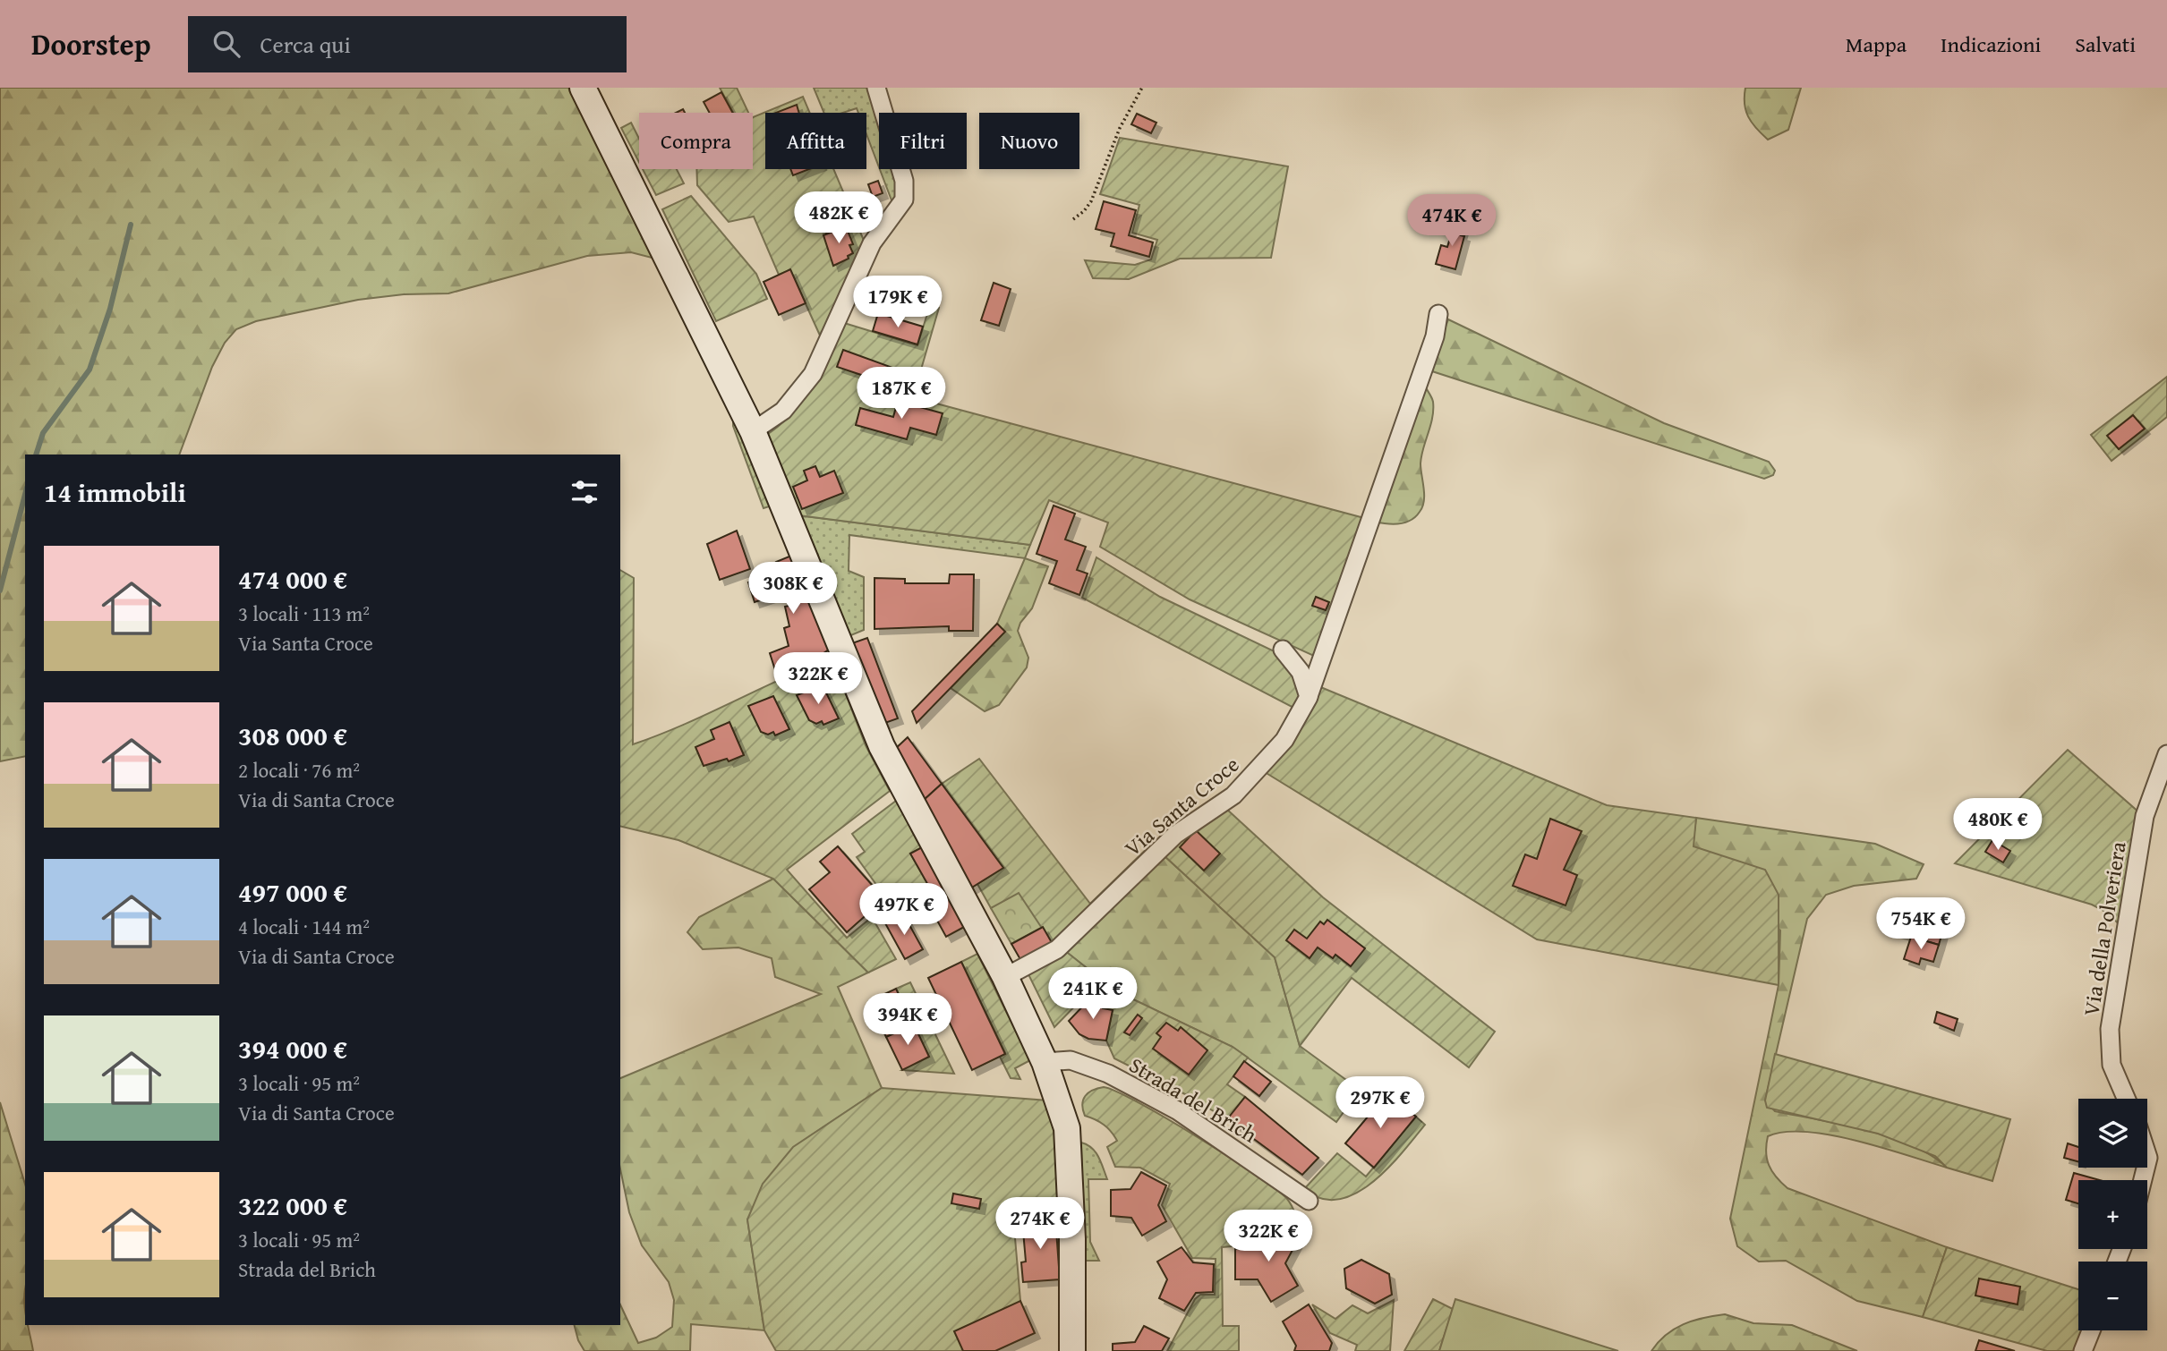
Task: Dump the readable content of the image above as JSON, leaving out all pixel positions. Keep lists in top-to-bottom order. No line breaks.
{"streets":{"street":["Via Santa Croce","Via della Polveriera","Strada del Brich"]},"page":{"header":"Doorstep","search":"Cerca qui","nav":["Mappa","Indicazioni","Salvati"],"chip":["Compra","Affitta","Filtri","Nuovo"],"price":["482K €","474K €","179K €","187K €","308K €","322K €","480K €","497K €","754K €","241K €","394K €","297K €","274K €","322K €"],"heading":"14 immobili","list":[{"name":"474 000 €","note":"3 locali · 113 m² · Via Santa Croce"},{"name":"308 000 €","note":"2 locali · 76 m² · Via di Santa Croce"},{"name":"497 000 €","note":"4 locali · 144 m² · Via di Santa Croce"},{"name":"394 000 €","note":"3 locali · 95 m² · Via di Santa Croce"},{"name":"322 000 €","note":"3 locali · 95 m² · Strada del Brich"}],"map_buttons":["+","−"]}}
